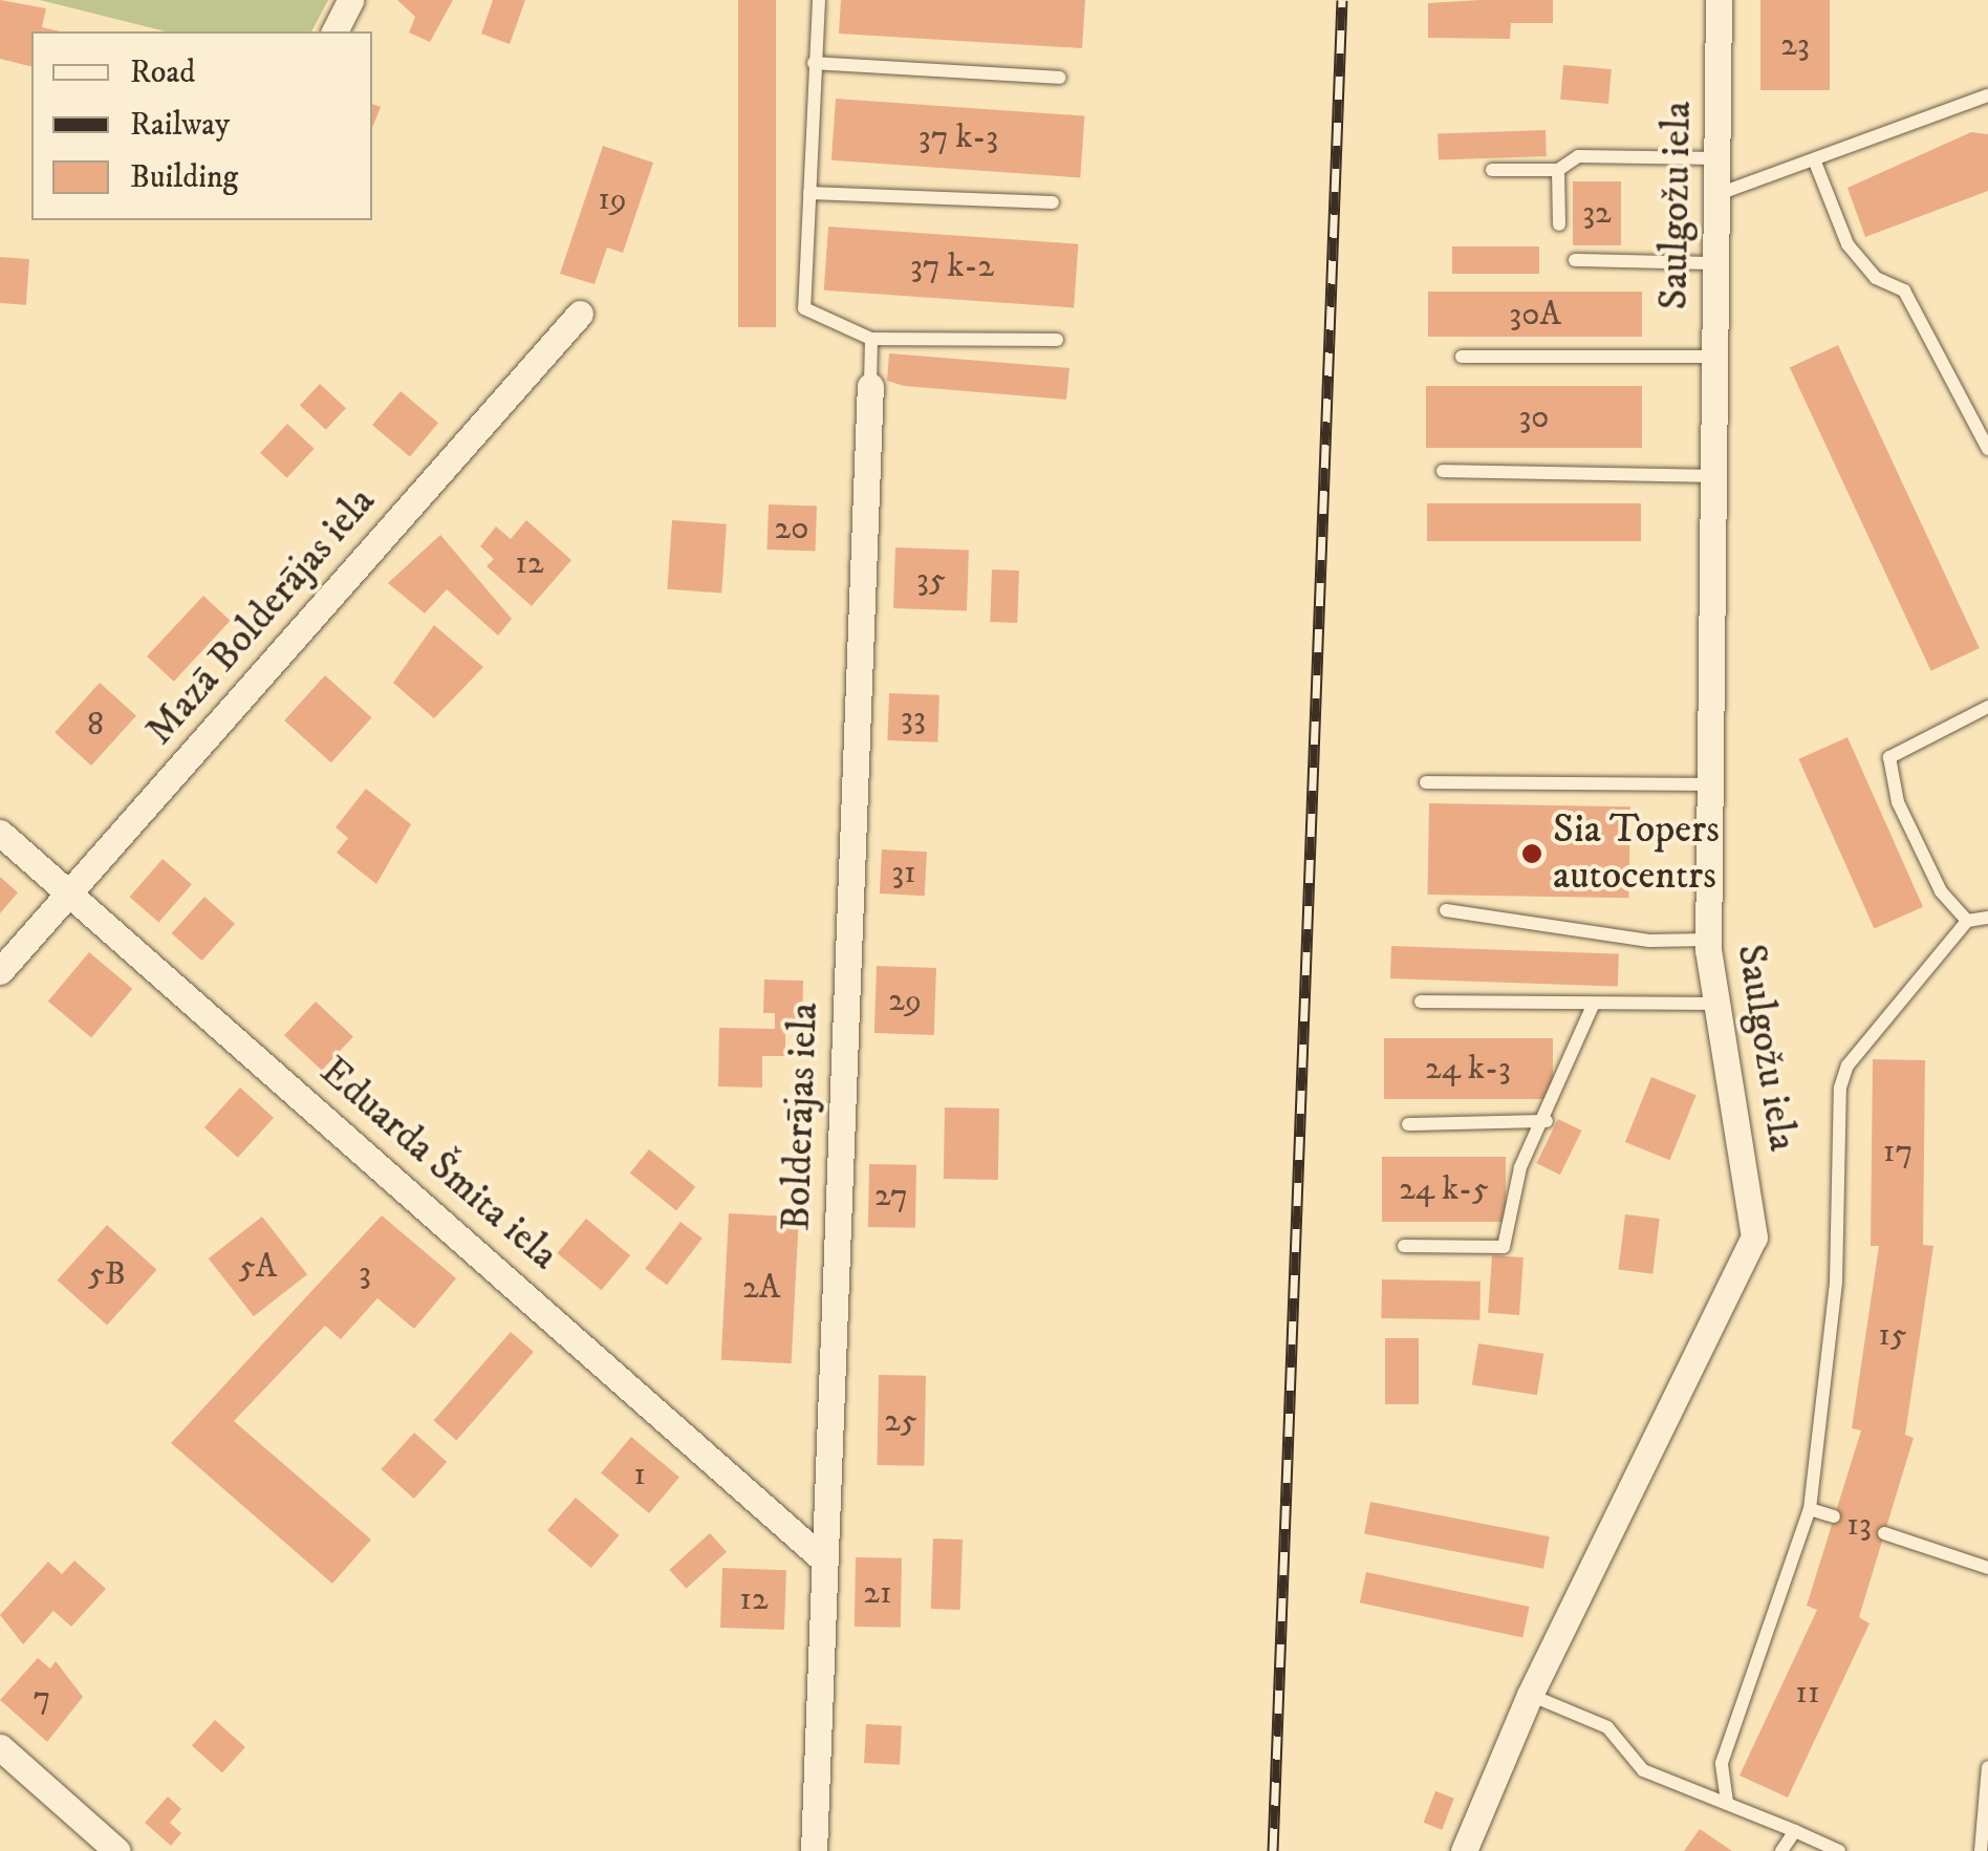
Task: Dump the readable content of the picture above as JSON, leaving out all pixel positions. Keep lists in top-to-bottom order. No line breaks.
{"streets":{"street":["Saulgožu iela","Mazā Bolderājas iela","Bolderājas iela","Eduarda Šmita iela"]},"crossings":[["Mazā Bolderājas iela","Eduarda Šmita iela"],["Bolderājas iela","Eduarda Šmita iela"]],"places":["Sia Topers autocentrs"],"house_numbers":["23","37 k-3","19","32","37 k-2","30A","30","20","12","35","33","8","31","29","24 k-3","17","24 k-5","27","5A","3","5B","2A","15","25","1","13","21","12","11","7"],"legend":["Road","Railway","Building"]}
